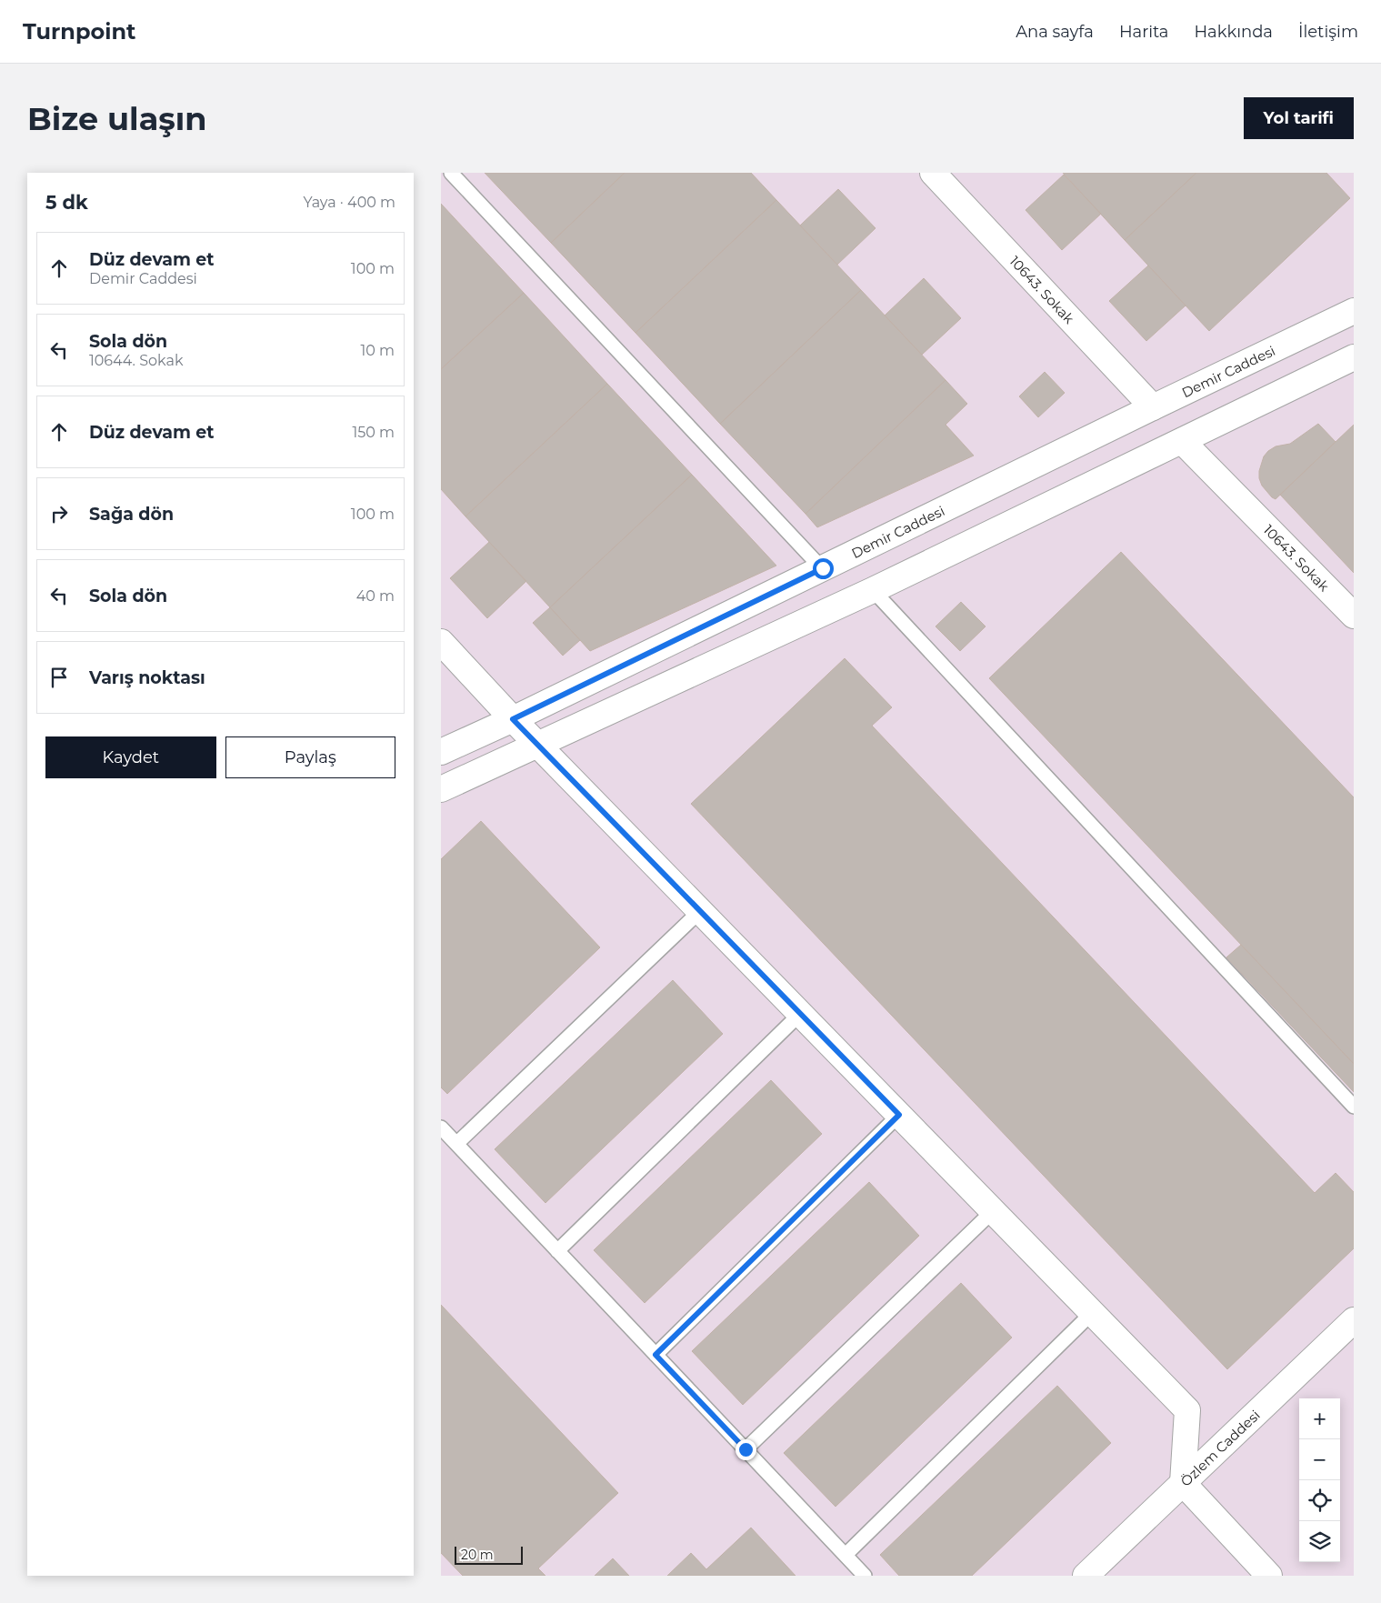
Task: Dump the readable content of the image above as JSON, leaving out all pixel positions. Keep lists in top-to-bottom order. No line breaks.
{"streets":{"street":["10643. Sokak","Demir Caddesi","Özlem Caddesi"]},"crossings":[["10643. Sokak","Demir Caddesi"]],"scale_bar":"20 m","page":{"header":"Turnpoint","nav":["Ana sayfa","Harita","Hakkında","İletişim"],"buttons":["Yol tarifi",["Kaydet","Paylaş"]],"title":"Bize ulaşın","heading":["5 dk","Yaya · 400 m"],"list":[["Düz devam et","Demir Caddesi","100 m"],["Sola dön","10644. Sokak","10 m"],["Düz devam et","150 m"],["Sağa dön","100 m"],["Sola dön","40 m"],"Varış noktası"],"map_buttons":["+","−"],"scale":"20 m"}}
